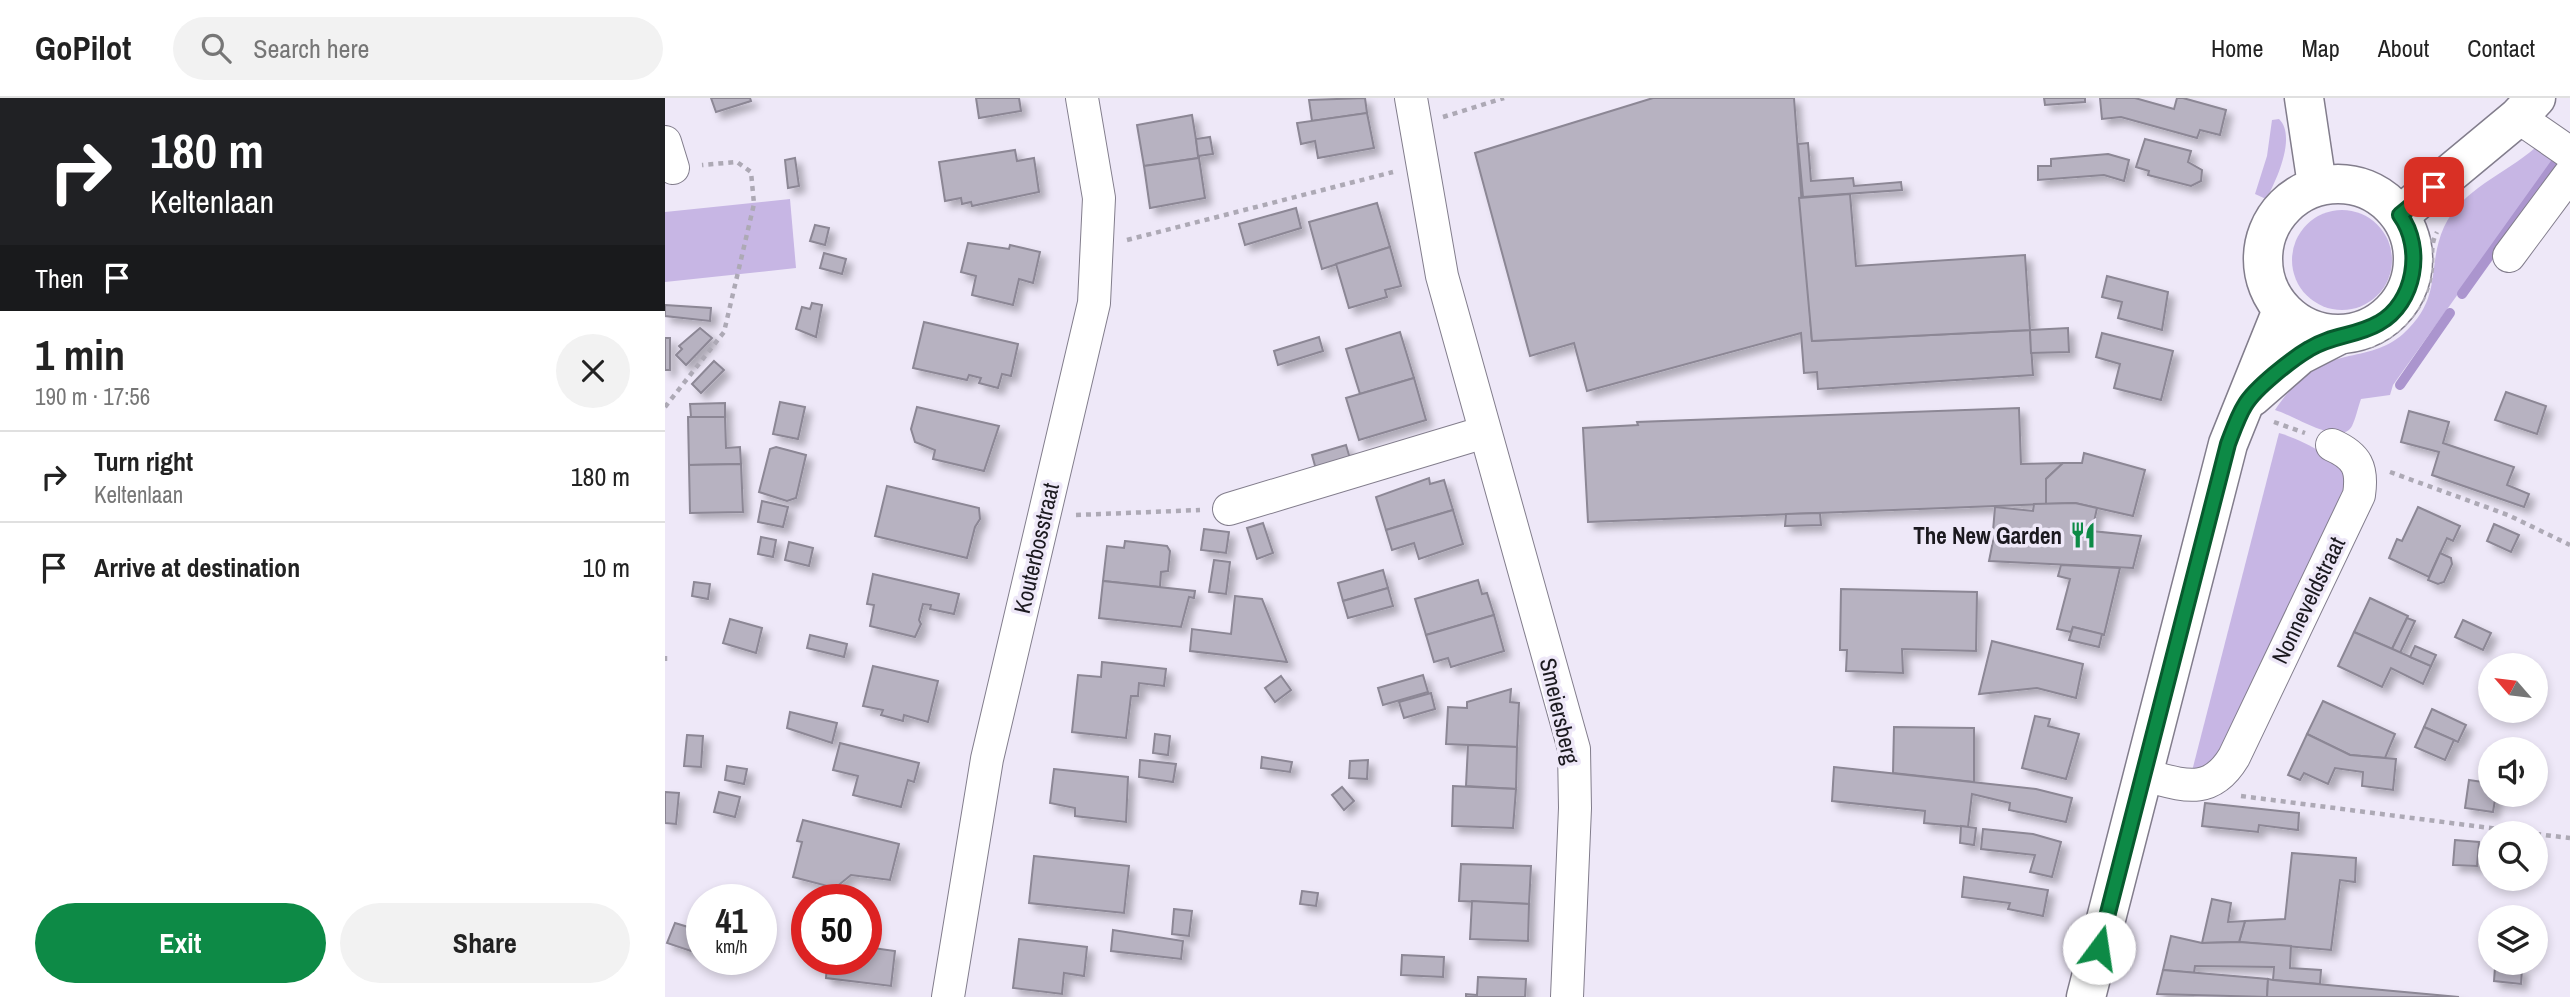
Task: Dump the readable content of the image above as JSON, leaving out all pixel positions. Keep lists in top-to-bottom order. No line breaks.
{"streets":{"street":["Kouterbosstraat","Nonneveldstraat","Smeiersberg"]},"places":{"restaurant":["The New Garden"]},"north":"top left","page":{"header":"GoPilot","search":"Search here","nav":["Home","Map","About","Contact"],"turn":["180 m","Keltenlaan"],"then":"Then","heading":["1 min","190 m · 17:56"],"list":[{"name":"Turn right","note":"Keltenlaan","value":"180 m"},{"name":"Arrive at destination","value":"10 m"}],"speed":"41 km/h","limit":"50","buttons":["Exit","Share"]}}
